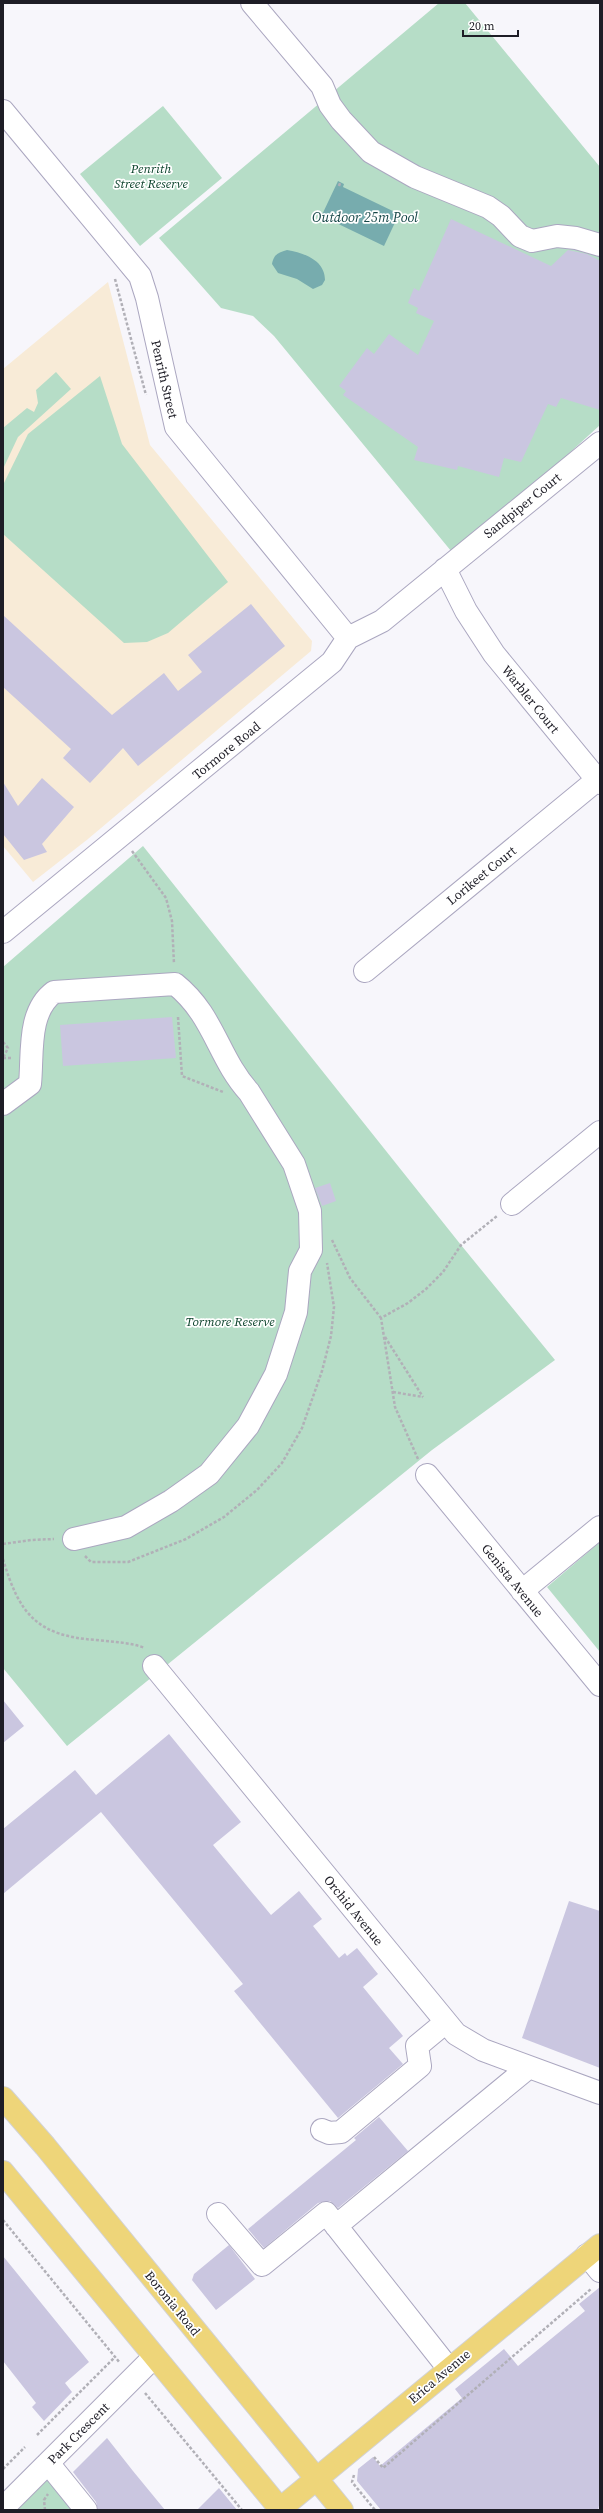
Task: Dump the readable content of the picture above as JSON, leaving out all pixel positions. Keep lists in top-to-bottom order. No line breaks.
{"streets":{"main road":["Boronia Road","Erica Avenue"],"street":["Penrith Street","Sandpiper Court","Warbler Court","Tormore Road","Lorikeet Court","Genista Avenue","Orchid Avenue","Park Crescent"]},"crossings":[["Penrith Street","Tormore Road"],["Sandpiper Court","Warbler Court"],["Sandpiper Court","Tormore Road"],["Warbler Court","Tormore Road"],["Warbler Court","Lorikeet Court"],["Boronia Road","Erica Avenue"]],"water":["Outdoor 25m Pool"],"parks":["Penrith Street Reserve","Tormore Reserve"],"scale_bar":"20 m"}
